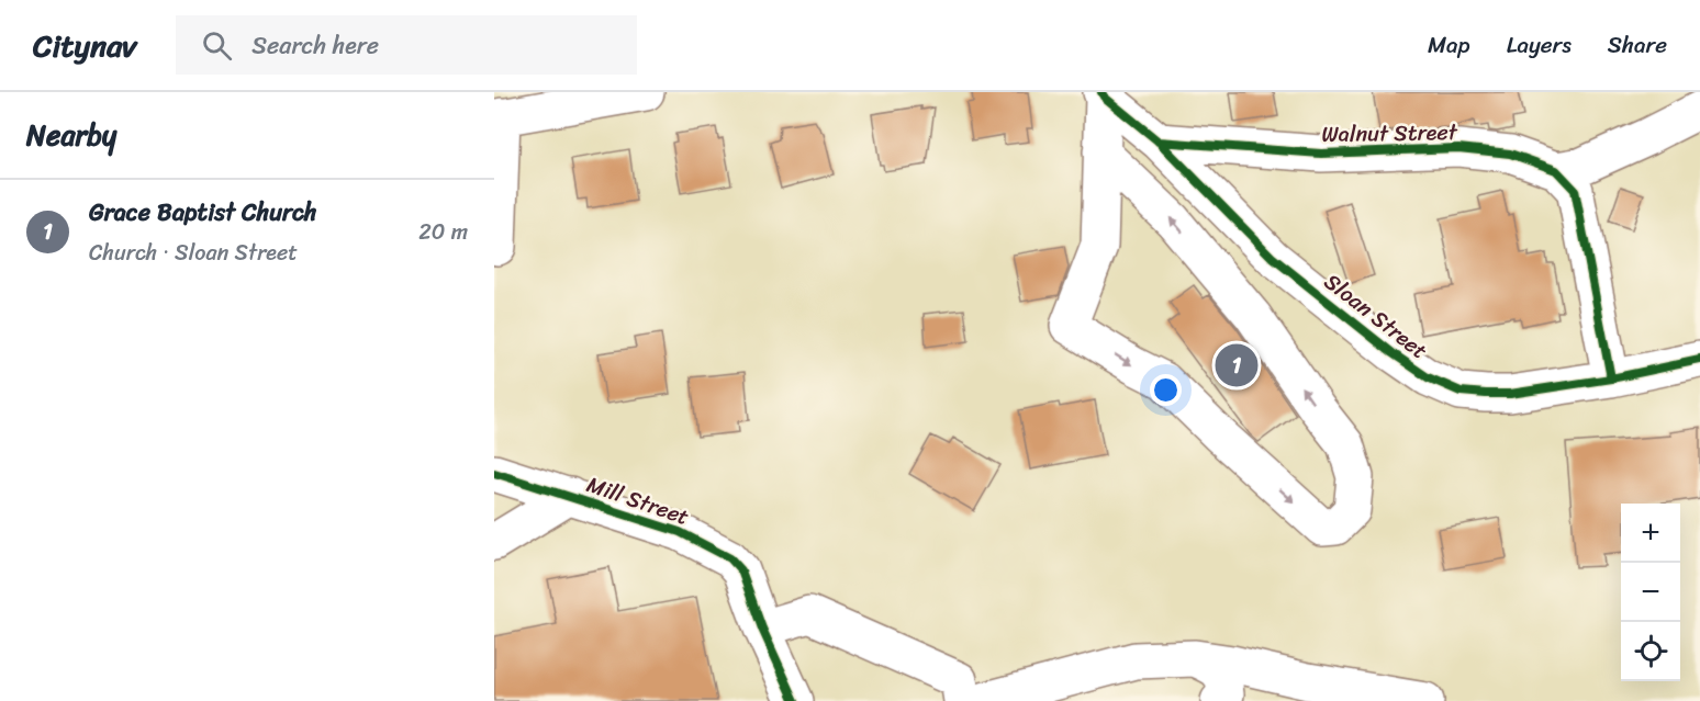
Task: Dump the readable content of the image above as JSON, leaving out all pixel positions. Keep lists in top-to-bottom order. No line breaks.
{"streets":{"street":["Walnut Street","Sloan Street","Mill Street"]},"crossings":[["Walnut Street","Sloan Street"]],"page":{"header":"Citynav","search":"Search here","nav":["Map","Layers","Share"],"heading":"Nearby","list":[{"mark":"1","name":"Grace Baptist Church","note":"Church · Sloan Street","value":"20 m"}],"pins":"1","map_buttons":["+","−"]}}
